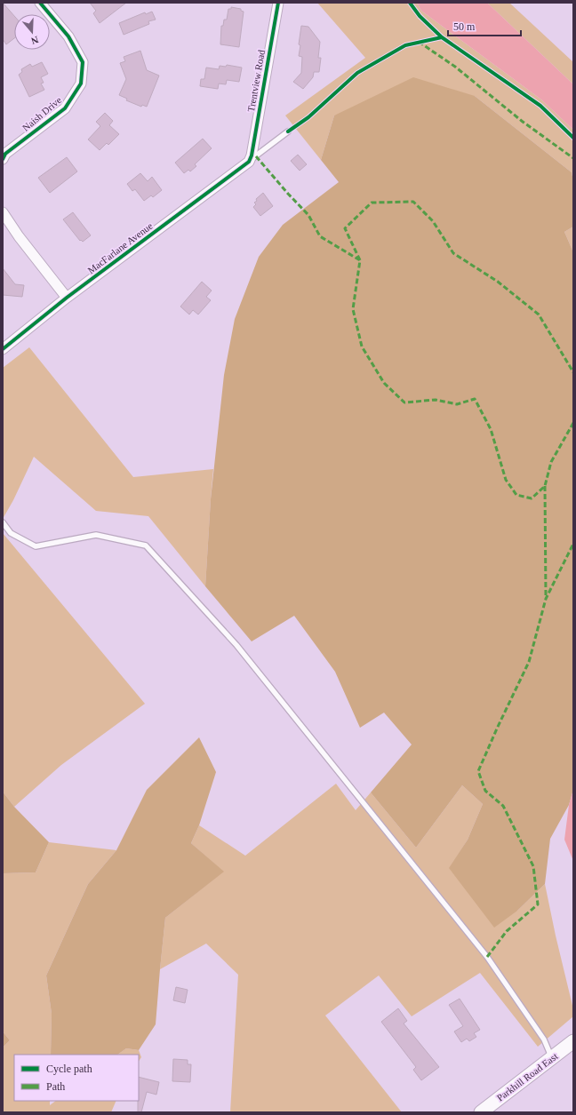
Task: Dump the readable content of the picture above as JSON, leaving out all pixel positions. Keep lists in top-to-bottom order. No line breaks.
{"streets":{"main road":["Parkhill Road East"],"street":["Trentview Road","Naish Drive","MacFarlane Avenue"]},"crossings":[["Trentview Road","MacFarlane Avenue"]],"legend":["Cycle path","Path"],"scale_bar":"50 m","north":"bottom"}
